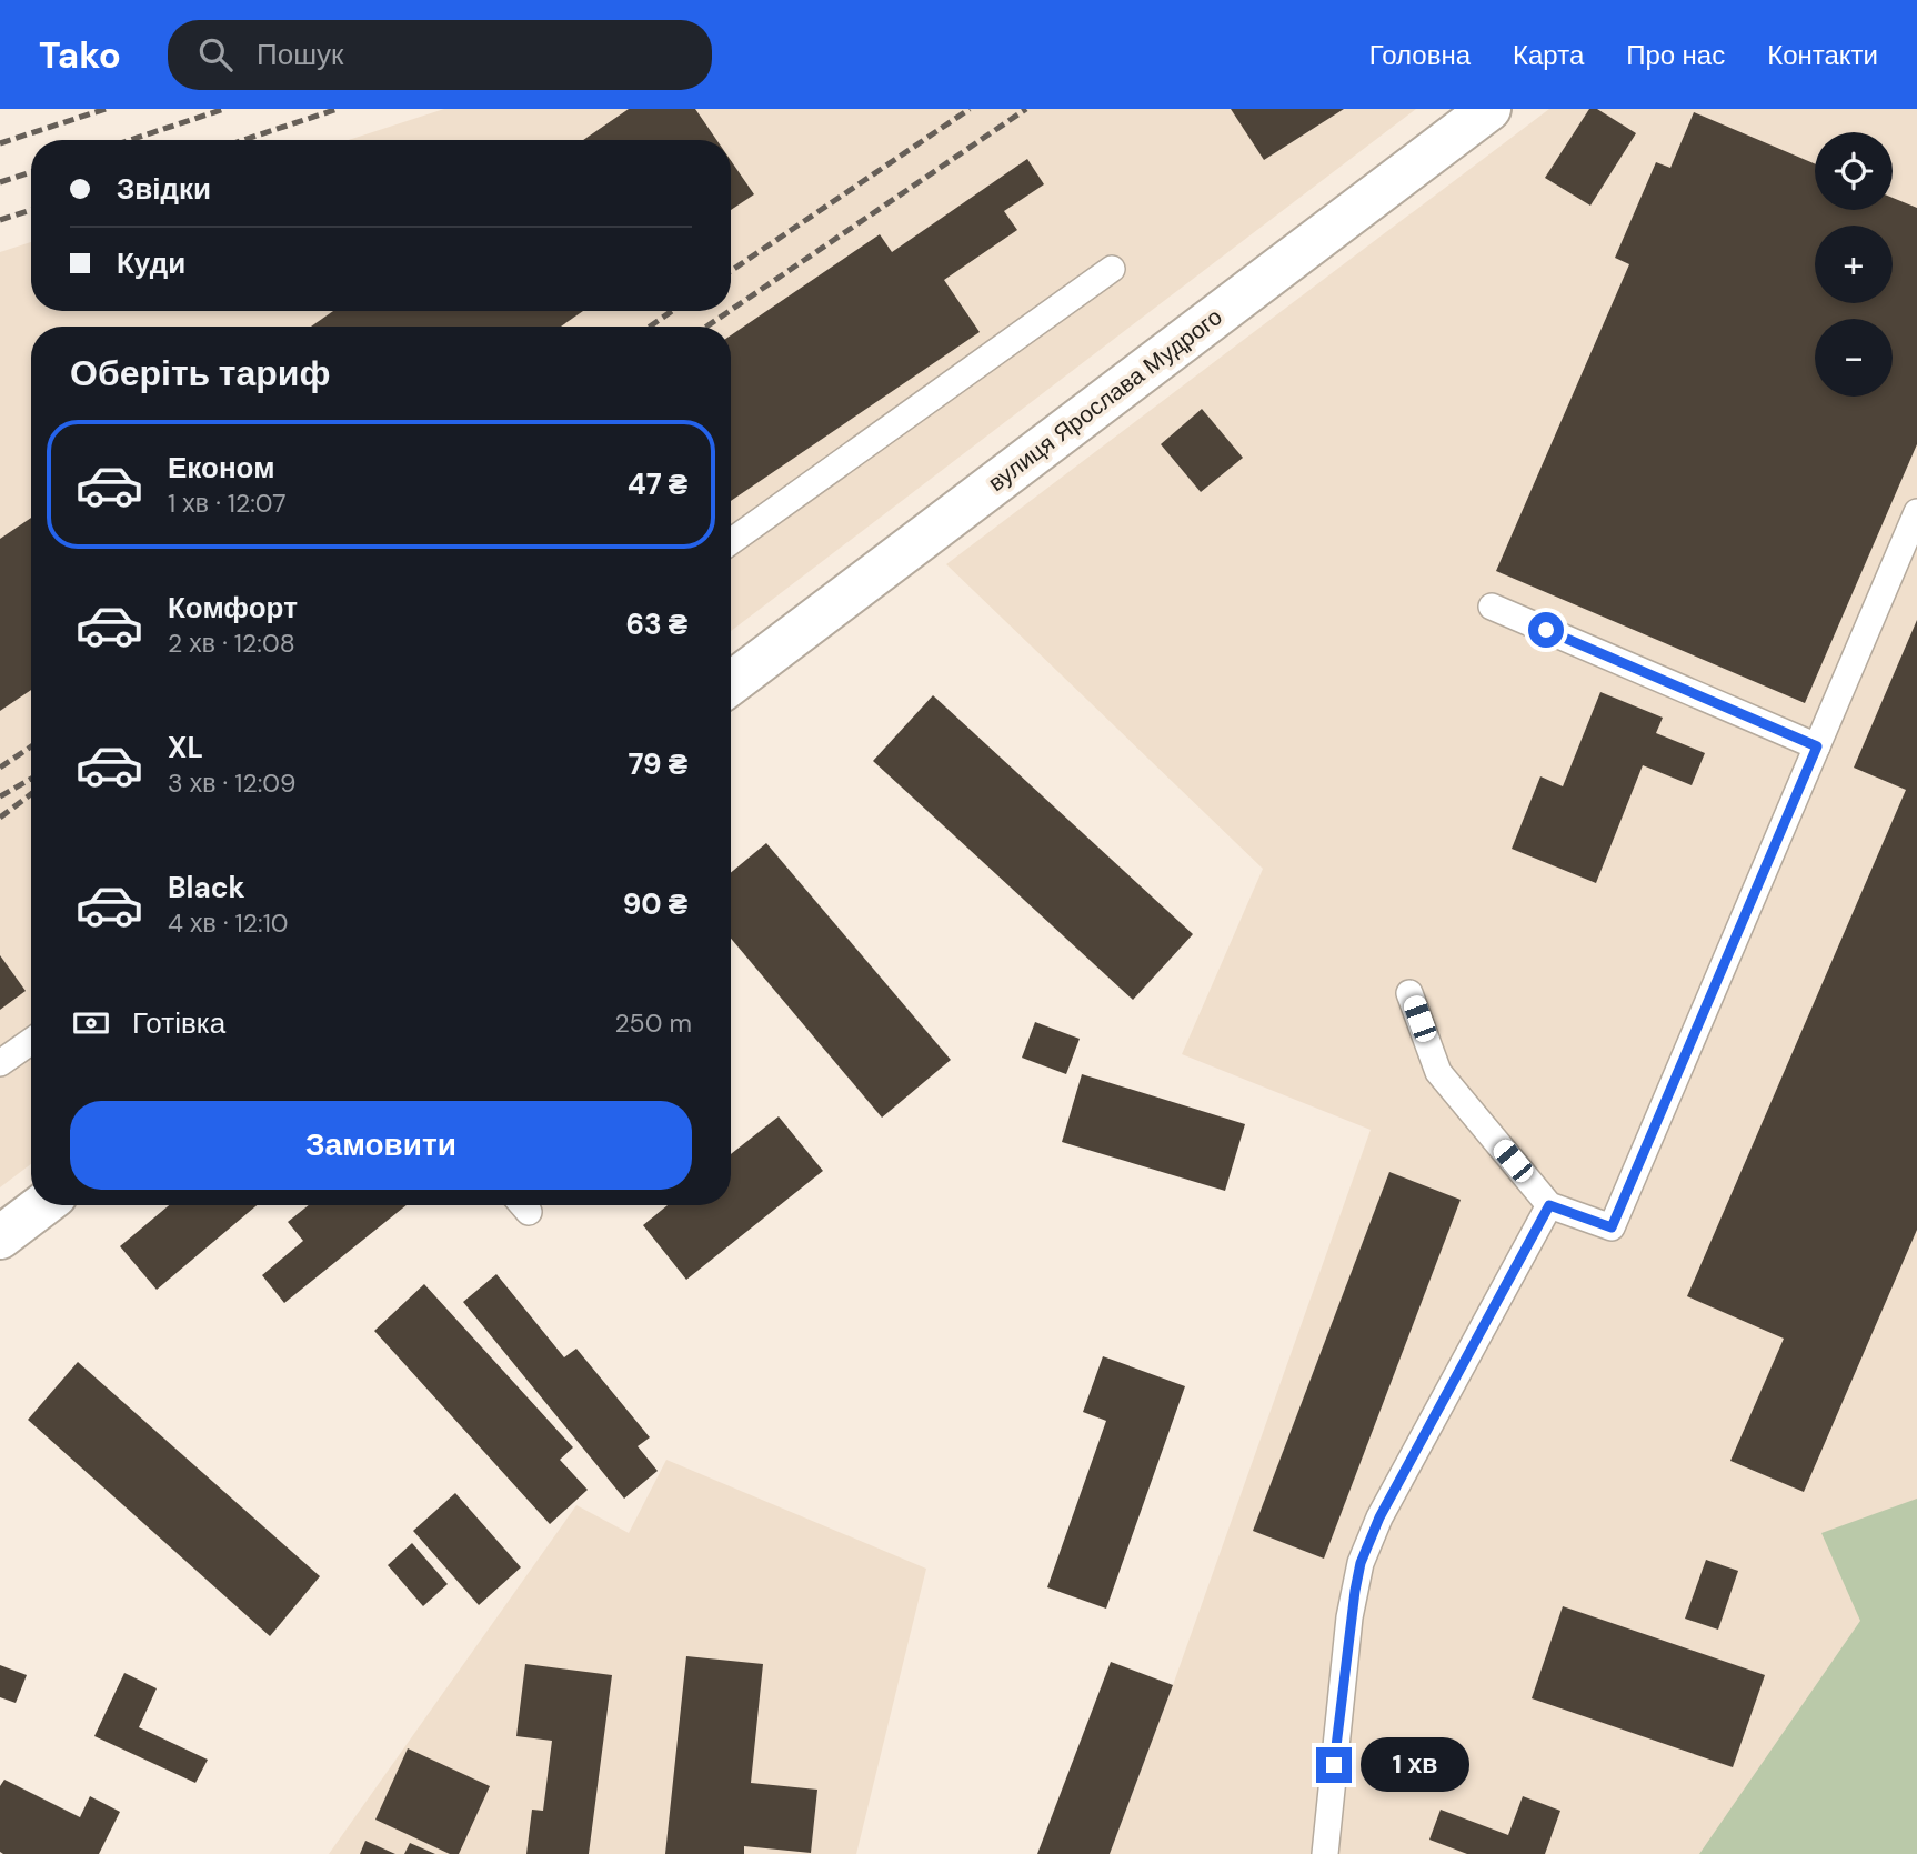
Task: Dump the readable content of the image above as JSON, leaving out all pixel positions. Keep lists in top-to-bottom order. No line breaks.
{"streets":{"street":["вулиця Ярослава Мудрого"]},"page":{"header":"Tako","search":"Пошук","nav":["Головна","Карта","Про нас","Контакти"],"map_buttons":["+","−"],"banner":["Звідки","Куди"],"heading":"Оберіть тариф","list":[{"name":"Економ","note":"1 хв · 12:07","value":"47 ₴"},{"name":"Комфорт","note":"2 хв · 12:08","value":"63 ₴"},{"name":"XL","note":"3 хв · 12:09","value":"79 ₴"},{"name":"Black","note":"4 хв · 12:10","value":"90 ₴"}],"pay":["Готівка","250 m"],"buttons":"Замовити","bubble":"1 хв"}}
